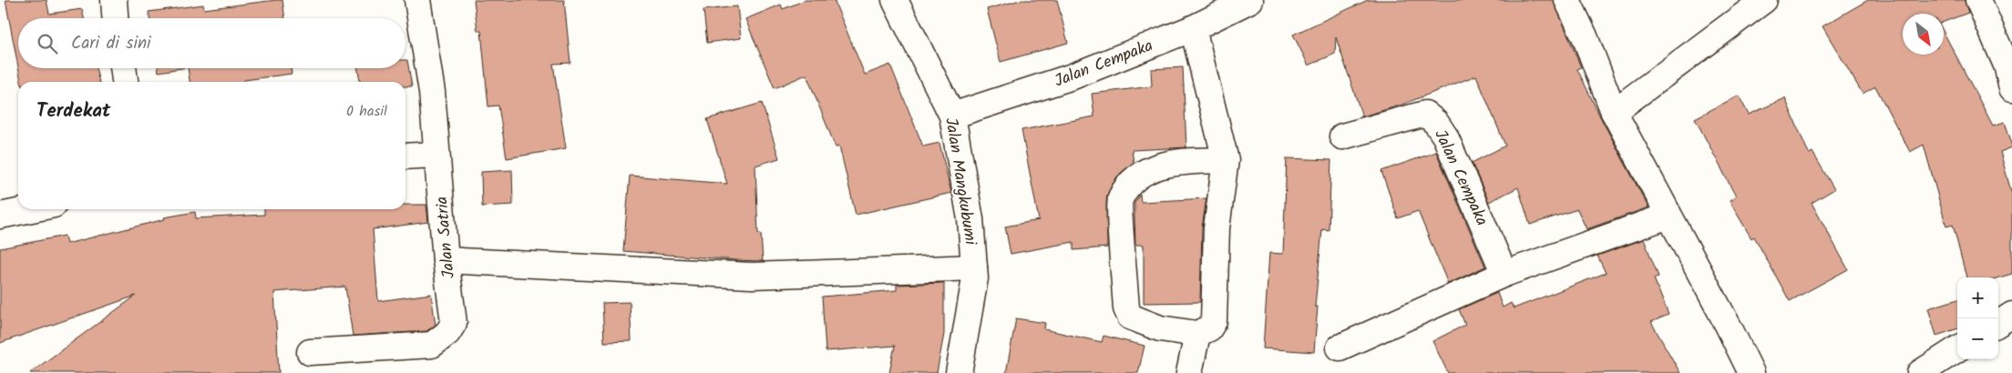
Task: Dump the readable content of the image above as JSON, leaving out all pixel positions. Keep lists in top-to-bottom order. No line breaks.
{"streets":{"street":["Jalan Cempaka","Jalan Mangkubumi","Jalan Satria"]},"crossings":[["Jalan Cempaka","Jalan Mangkubumi"]],"north":"bottom right","page":{"search":"Cari di sini","heading":["Terdekat","0 hasil"],"map_buttons":["+","−"]}}
